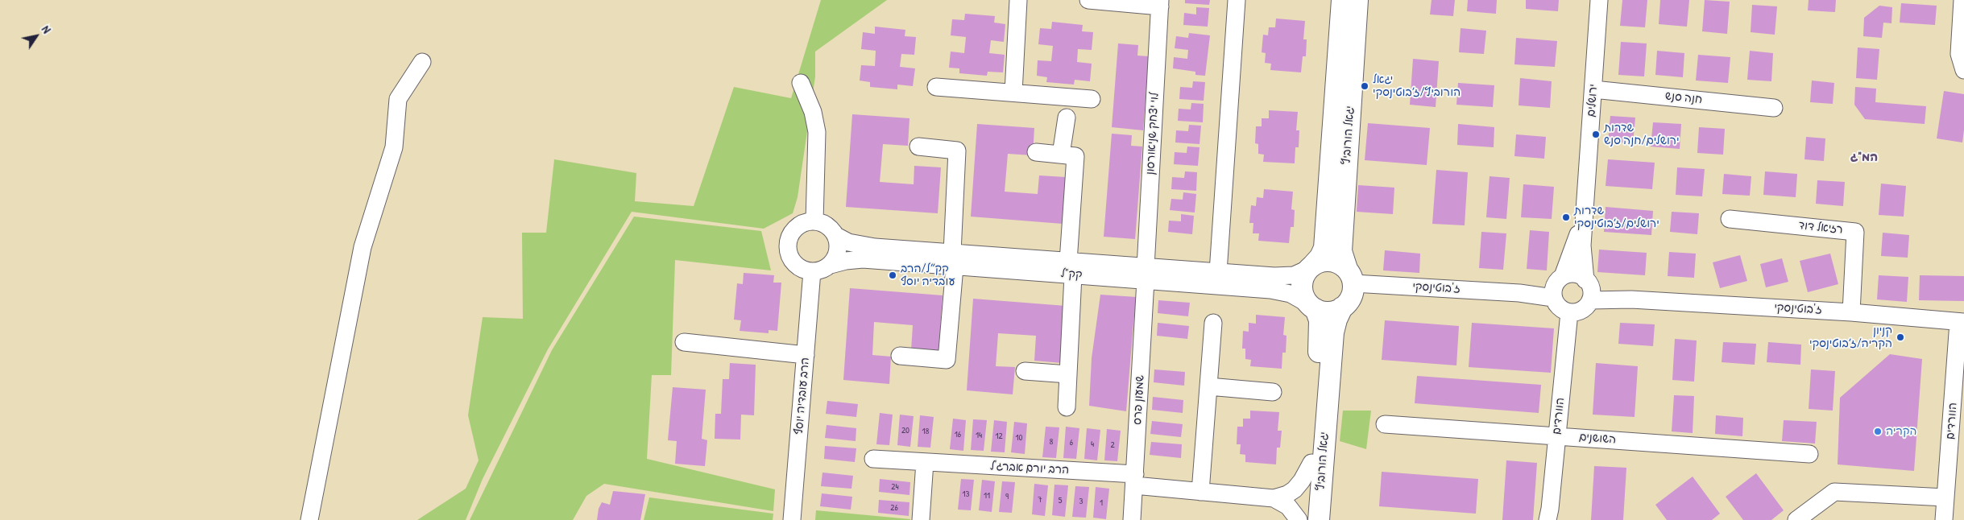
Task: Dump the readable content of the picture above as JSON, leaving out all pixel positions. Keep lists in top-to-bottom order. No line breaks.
{"streets":{"main road":["יגאל הורוביץ"],"street":["חנה סנש","ירושלים","לוי יצחק שניאורסון","רזיאל דוד","קק\"ל","ז'בוטינסקי","הרב עובדיה יוסף","שמעון פרס","הוורדים","השושנים","הרב יורם אברג'ל"]},"crossings":[["חנה סנש","ירושלים"],["ירושלים","ז'בוטינסקי"],["ירושלים","הוורדים"],["לוי יצחק שניאורסון","קק\"ל"],["לוי יצחק שניאורסון","שמעון פרס"],["יגאל הורוביץ","קק\"ל"],["יגאל הורוביץ","ז'בוטינסקי"],["רזיאל דוד","ז'בוטינסקי"],["קק\"ל","ז'בוטינסקי"],["קק\"ל","הרב עובדיה יוסף"],["קק\"ל","שמעון פרס"],["ז'בוטינסקי","הוורדים"],["שמעון פרס","הרב יורם אברג'ל"],["הוורדים","השושנים"]],"districts":["המ\"ג"],"places":["יגאל הורוביץ/ז׳בוטינסקי","שדרות ירושלים/חנה סנש","שדרות ירושלים/ז׳בוטינסקי","קק״ל/הרב עובדיה יוסף","קניון הקריה/ז׳בוטינסקי","הקריה"],"house_numbers":["20","18","16","14","12","10","8","6","4","2","24","13","11","9","7","5","3","1","26"],"north":"top right"}
